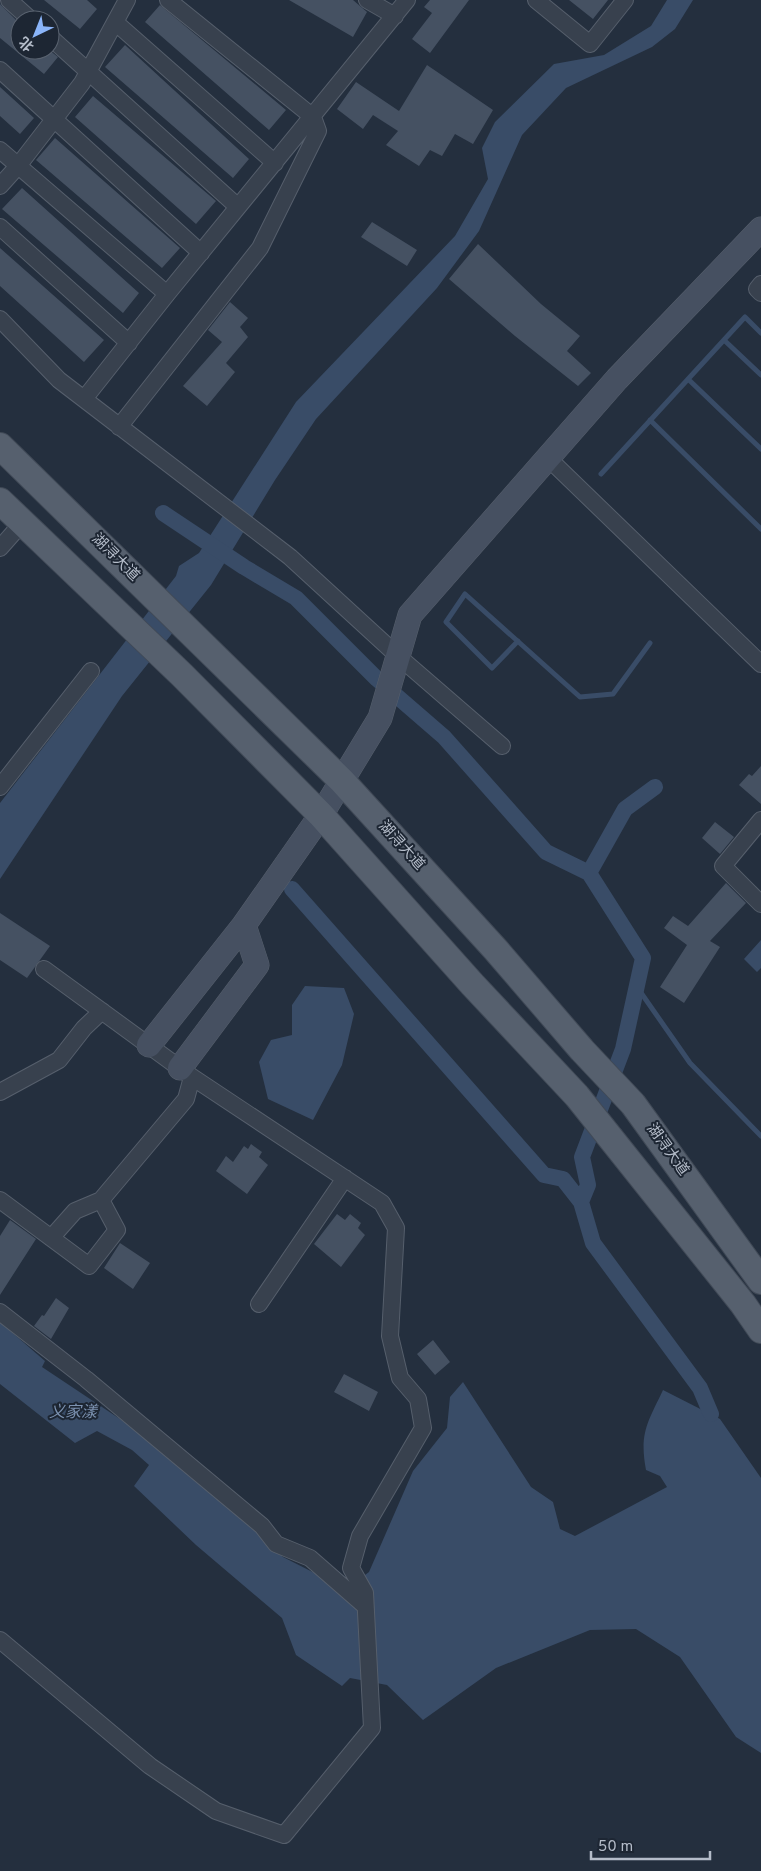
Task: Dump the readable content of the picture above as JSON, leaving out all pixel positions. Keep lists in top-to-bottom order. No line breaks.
{"streets":{"main road":["湖浔大道"]},"water":["义家漾"],"scale_bar":"50 m","north":"bottom left"}
